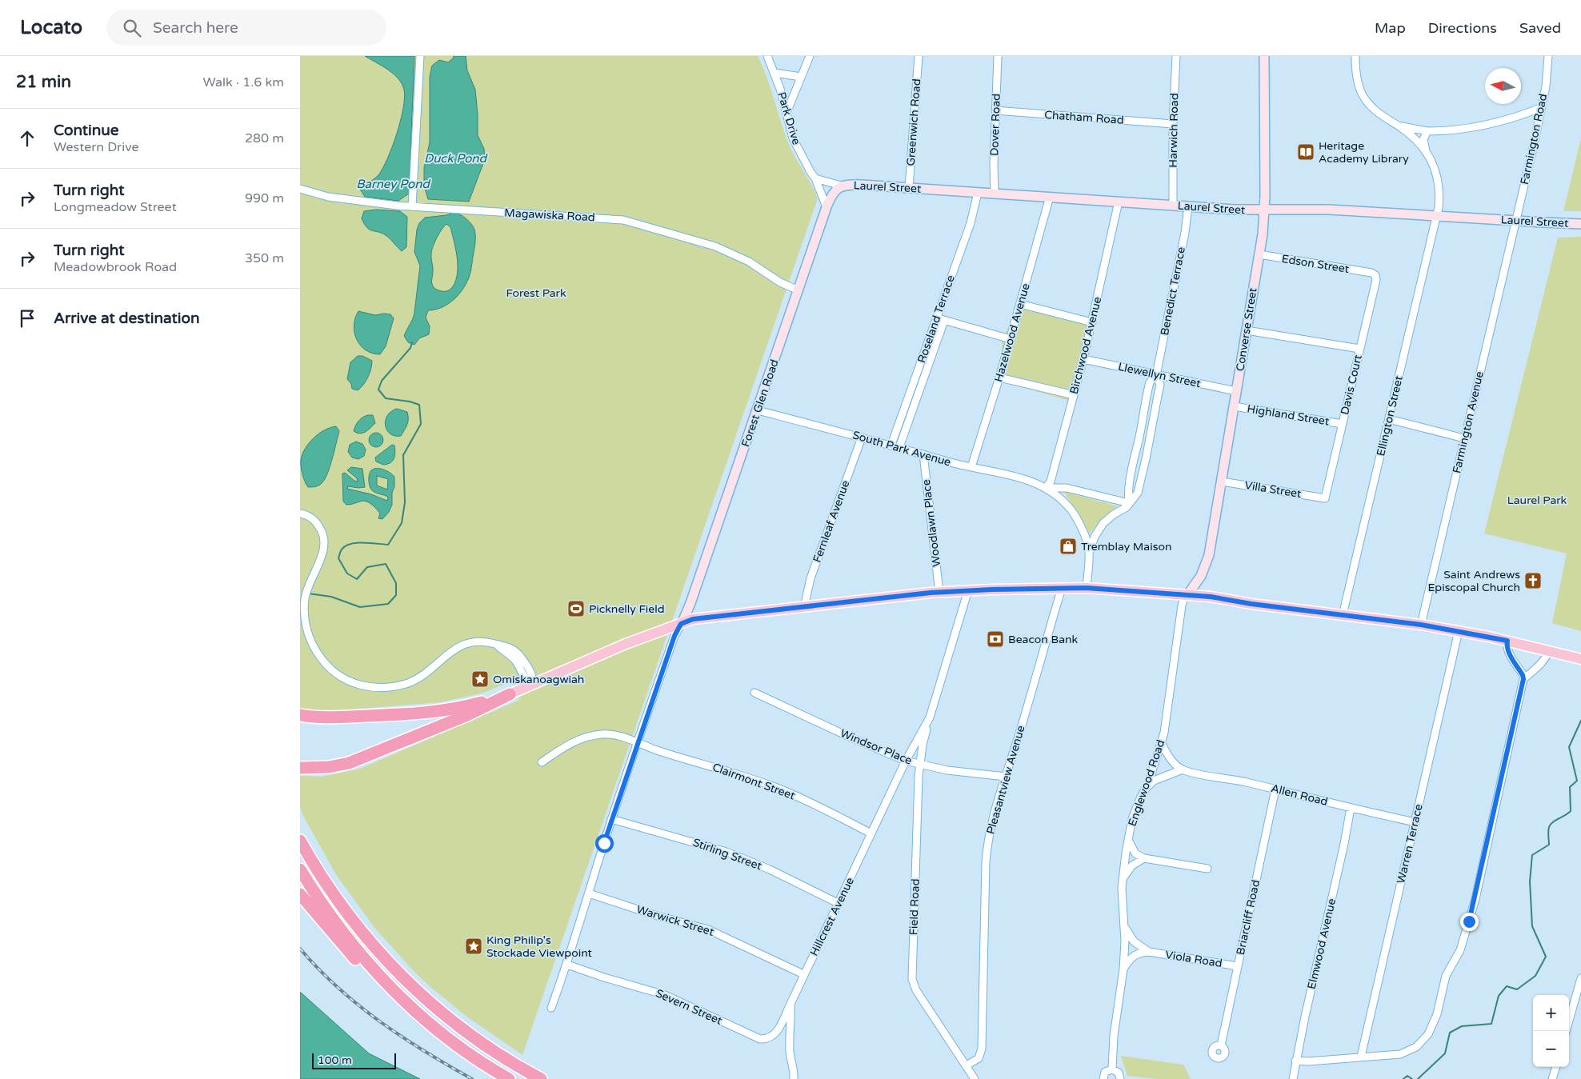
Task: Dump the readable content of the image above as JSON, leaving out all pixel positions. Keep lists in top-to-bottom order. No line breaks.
{"streets":{"street":["Chatham Road","Park Drive","Greenwich Road","Dover Road","Harwich Road","Farmington Road","Laurel Street","Magawiska Road","Edson Street","Benedict Terrace","Roseland Terrace","Converse Street","Hazelwood Avenue","Birchwood Avenue","Llewellyn Street","Davis Court","Forest Glen Road","Highland Street","Ellington Street","Farmington Avenue","South Park Avenue","Villa Street","Fernleaf Avenue","Woodlawn Place","Windsor Place","Pleasantview Avenue","Clairmont Street","Englewood Road","Allen Road","Warren Terrace","Stirling Street","Field Road","Hillcrest Avenue","Briarcliff Road","Warwick Street","Elmwood Avenue","Viola Road","Severn Street"]},"crossings":[["Chatham Road","Dover Road"],["Chatham Road","Harwich Road"],["Park Drive","Forest Glen Road"],["Greenwich Road","Laurel Street"],["Dover Road","Laurel Street"],["Harwich Road","Laurel Street"],["Farmington Road","Laurel Street"],["Farmington Road","Farmington Avenue"],["Laurel Street","Benedict Terrace"],["Laurel Street","Roseland Terrace"],["Laurel Street","Converse Street"],["Laurel Street","Hazelwood Avenue"],["Laurel Street","Birchwood Avenue"],["Laurel Street","Forest Glen Road"],["Laurel Street","Ellington Street"],["Laurel Street","Farmington Avenue"],["Magawiska Road","Forest Glen Road"],["Edson Street","Converse Street"],["Edson Street","Davis Court"],["Benedict Terrace","Llewellyn Street"],["Benedict Terrace","South Park Avenue"],["Roseland Terrace","South Park Avenue"],["Converse Street","Llewellyn Street"],["Converse Street","Highland Street"],["Converse Street","Villa Street"],["Converse Street","Englewood Road"],["Hazelwood Avenue","South Park Avenue"],["Birchwood Avenue","Llewellyn Street"],["Birchwood Avenue","South Park Avenue"],["Davis Court","Highland Street"],["Davis Court","Villa Street"],["Forest Glen Road","South Park Avenue"],["South Park Avenue","Fernleaf Avenue"],["South Park Avenue","Woodlawn Place"],["Windsor Place","Pleasantview Avenue"],["Windsor Place","Field Road"],["Windsor Place","Hillcrest Avenue"],["Pleasantview Avenue","Field Road"],["Clairmont Street","Hillcrest Avenue"],["Englewood Road","Viola Road"],["Allen Road","Warren Terrace"],["Allen Road","Briarcliff Road"],["Allen Road","Elmwood Avenue"],["Stirling Street","Hillcrest Avenue"],["Field Road","Hillcrest Avenue"],["Hillcrest Avenue","Warwick Street"],["Hillcrest Avenue","Severn Street"],["Briarcliff Road","Viola Road"]],"water":["Duck Pond","Barney Pond"],"parks":["Forest Park","Laurel Park"],"places":{"library":["Heritage Academy Library"],"shop":["Tremblay Maison"],"church":["Saint Andrews Episcopal Church"],"sports":["Picknelly Field"],"bank":["Beacon Bank"],"place":["Omiskanoagwiah","King Philip's Stockade Viewpoint"]},"scale_bar":"100 m","north":"left","page":{"header":"Locato","search":"Search here","nav":["Map","Directions","Saved"],"heading":["21 min","Walk · 1.6 km"],"list":[["Continue","Western Drive","280 m"],["Turn right","Longmeadow Street","990 m"],["Turn right","Meadowbrook Road","350 m"],"Arrive at destination"],"map_buttons":["+","−"],"scale":"100 m"}}
